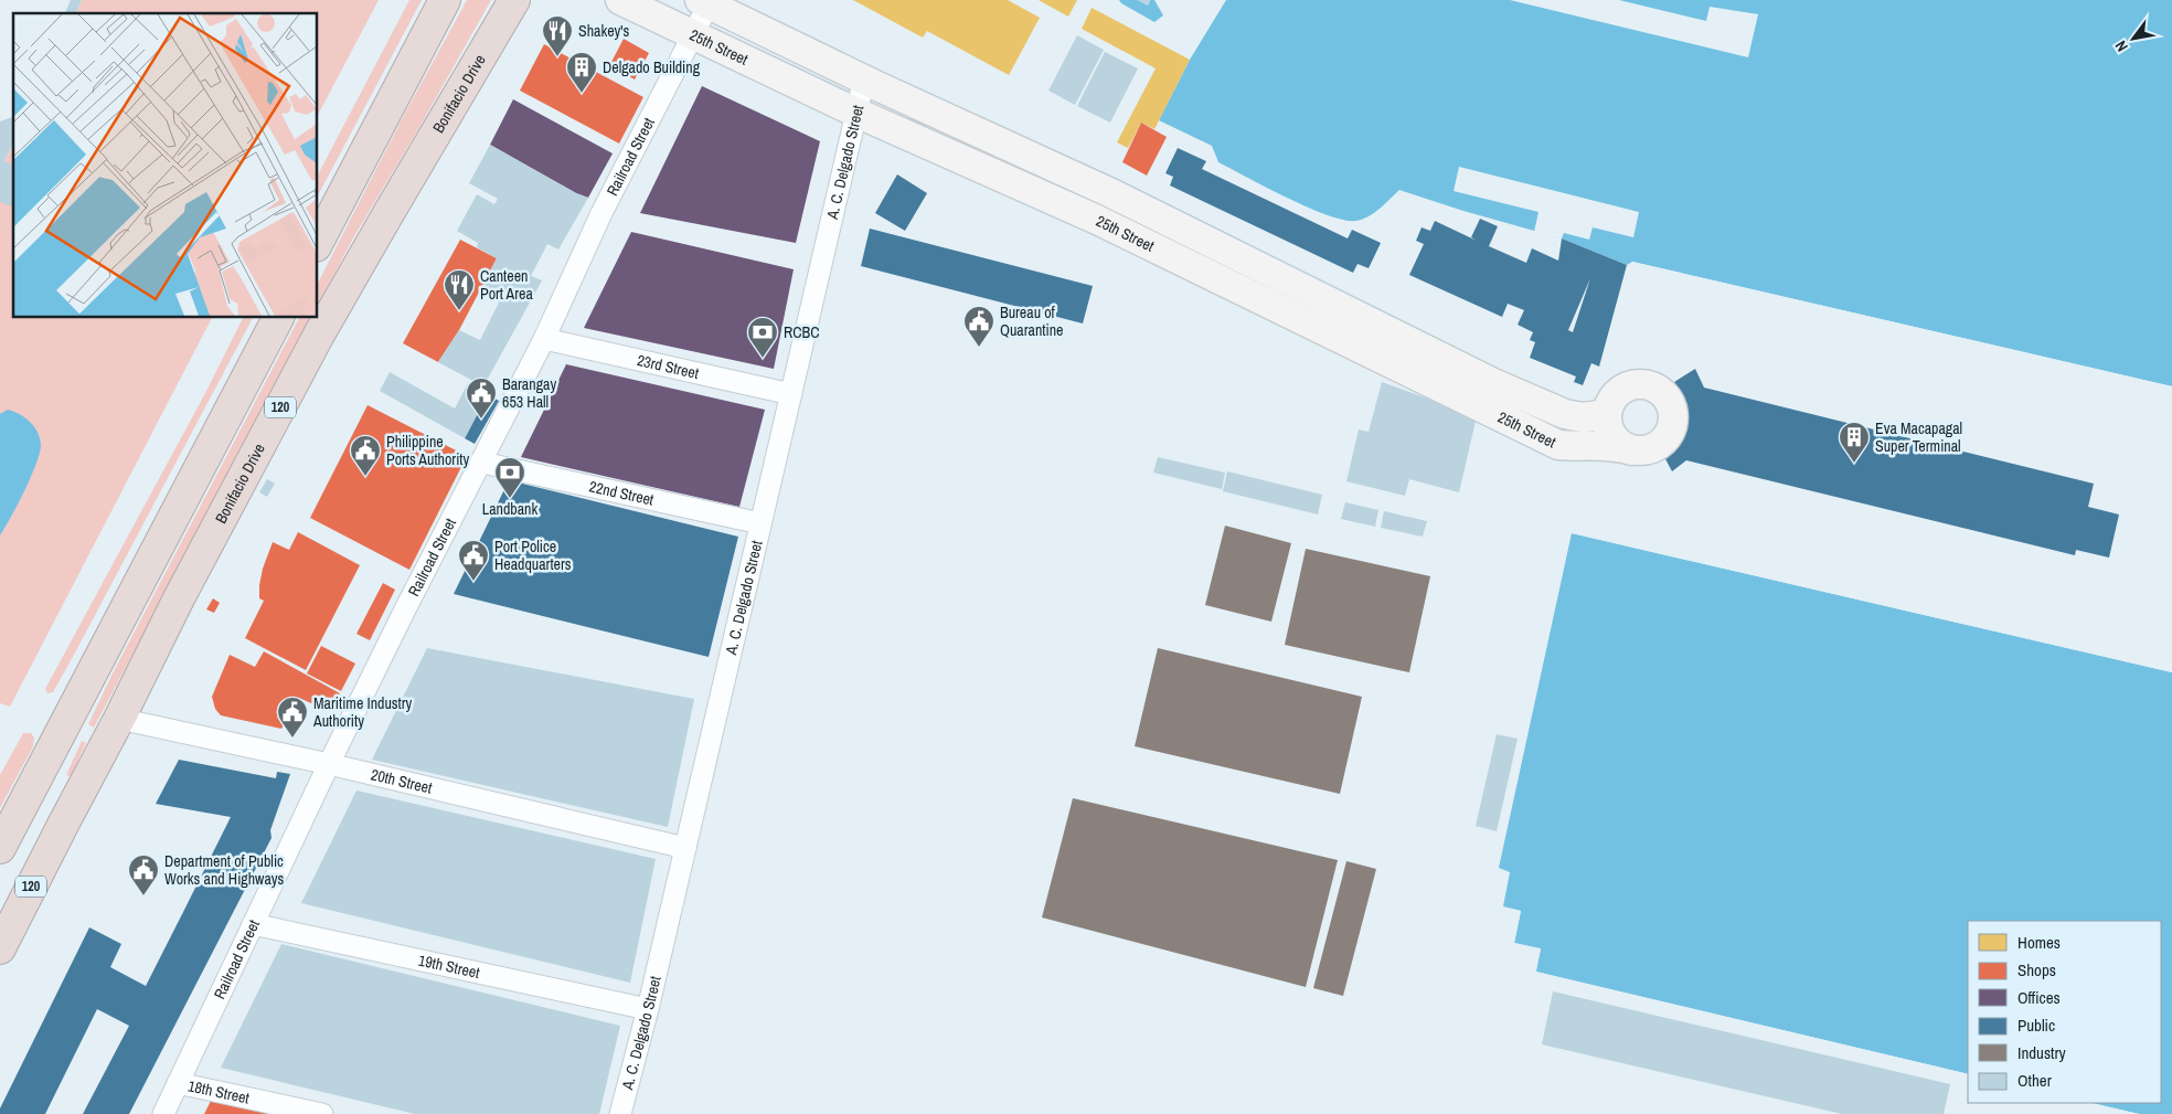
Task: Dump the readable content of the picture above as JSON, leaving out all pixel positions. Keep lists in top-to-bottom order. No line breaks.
{"streets":{"highway":["Bonifacio Drive","120"],"street":["25th Street","Railroad Street","A. C. Delgado Street","23rd Street","22nd Street","20th Street","19th Street","18th Street"]},"crossings":[["25th Street","Railroad Street"],["25th Street","A. C. Delgado Street"],["Bonifacio Drive","20th Street"],["Railroad Street","23rd Street"],["Railroad Street","22nd Street"],["Railroad Street","20th Street"],["Railroad Street","19th Street"],["Railroad Street","18th Street"],["A. C. Delgado Street","23rd Street"],["A. C. Delgado Street","22nd Street"],["A. C. Delgado Street","20th Street"],["A. C. Delgado Street","19th Street"]],"places":{"restaurant":["Shakey's","Canteen Port Area"],"building":["Delgado Building","Eva Macapagal Super Terminal"],"public building":["Bureau of Quarantine","Barangay 653 Hall","Philippine Ports Authority","Port Police Headquarters","Maritime Industry Authority","Department of Public Works and Highways"],"bank":["RCBC","Landbank"]},"legend":["Homes","Shops","Offices","Public","Industry","Other"],"north":"bottom left"}
